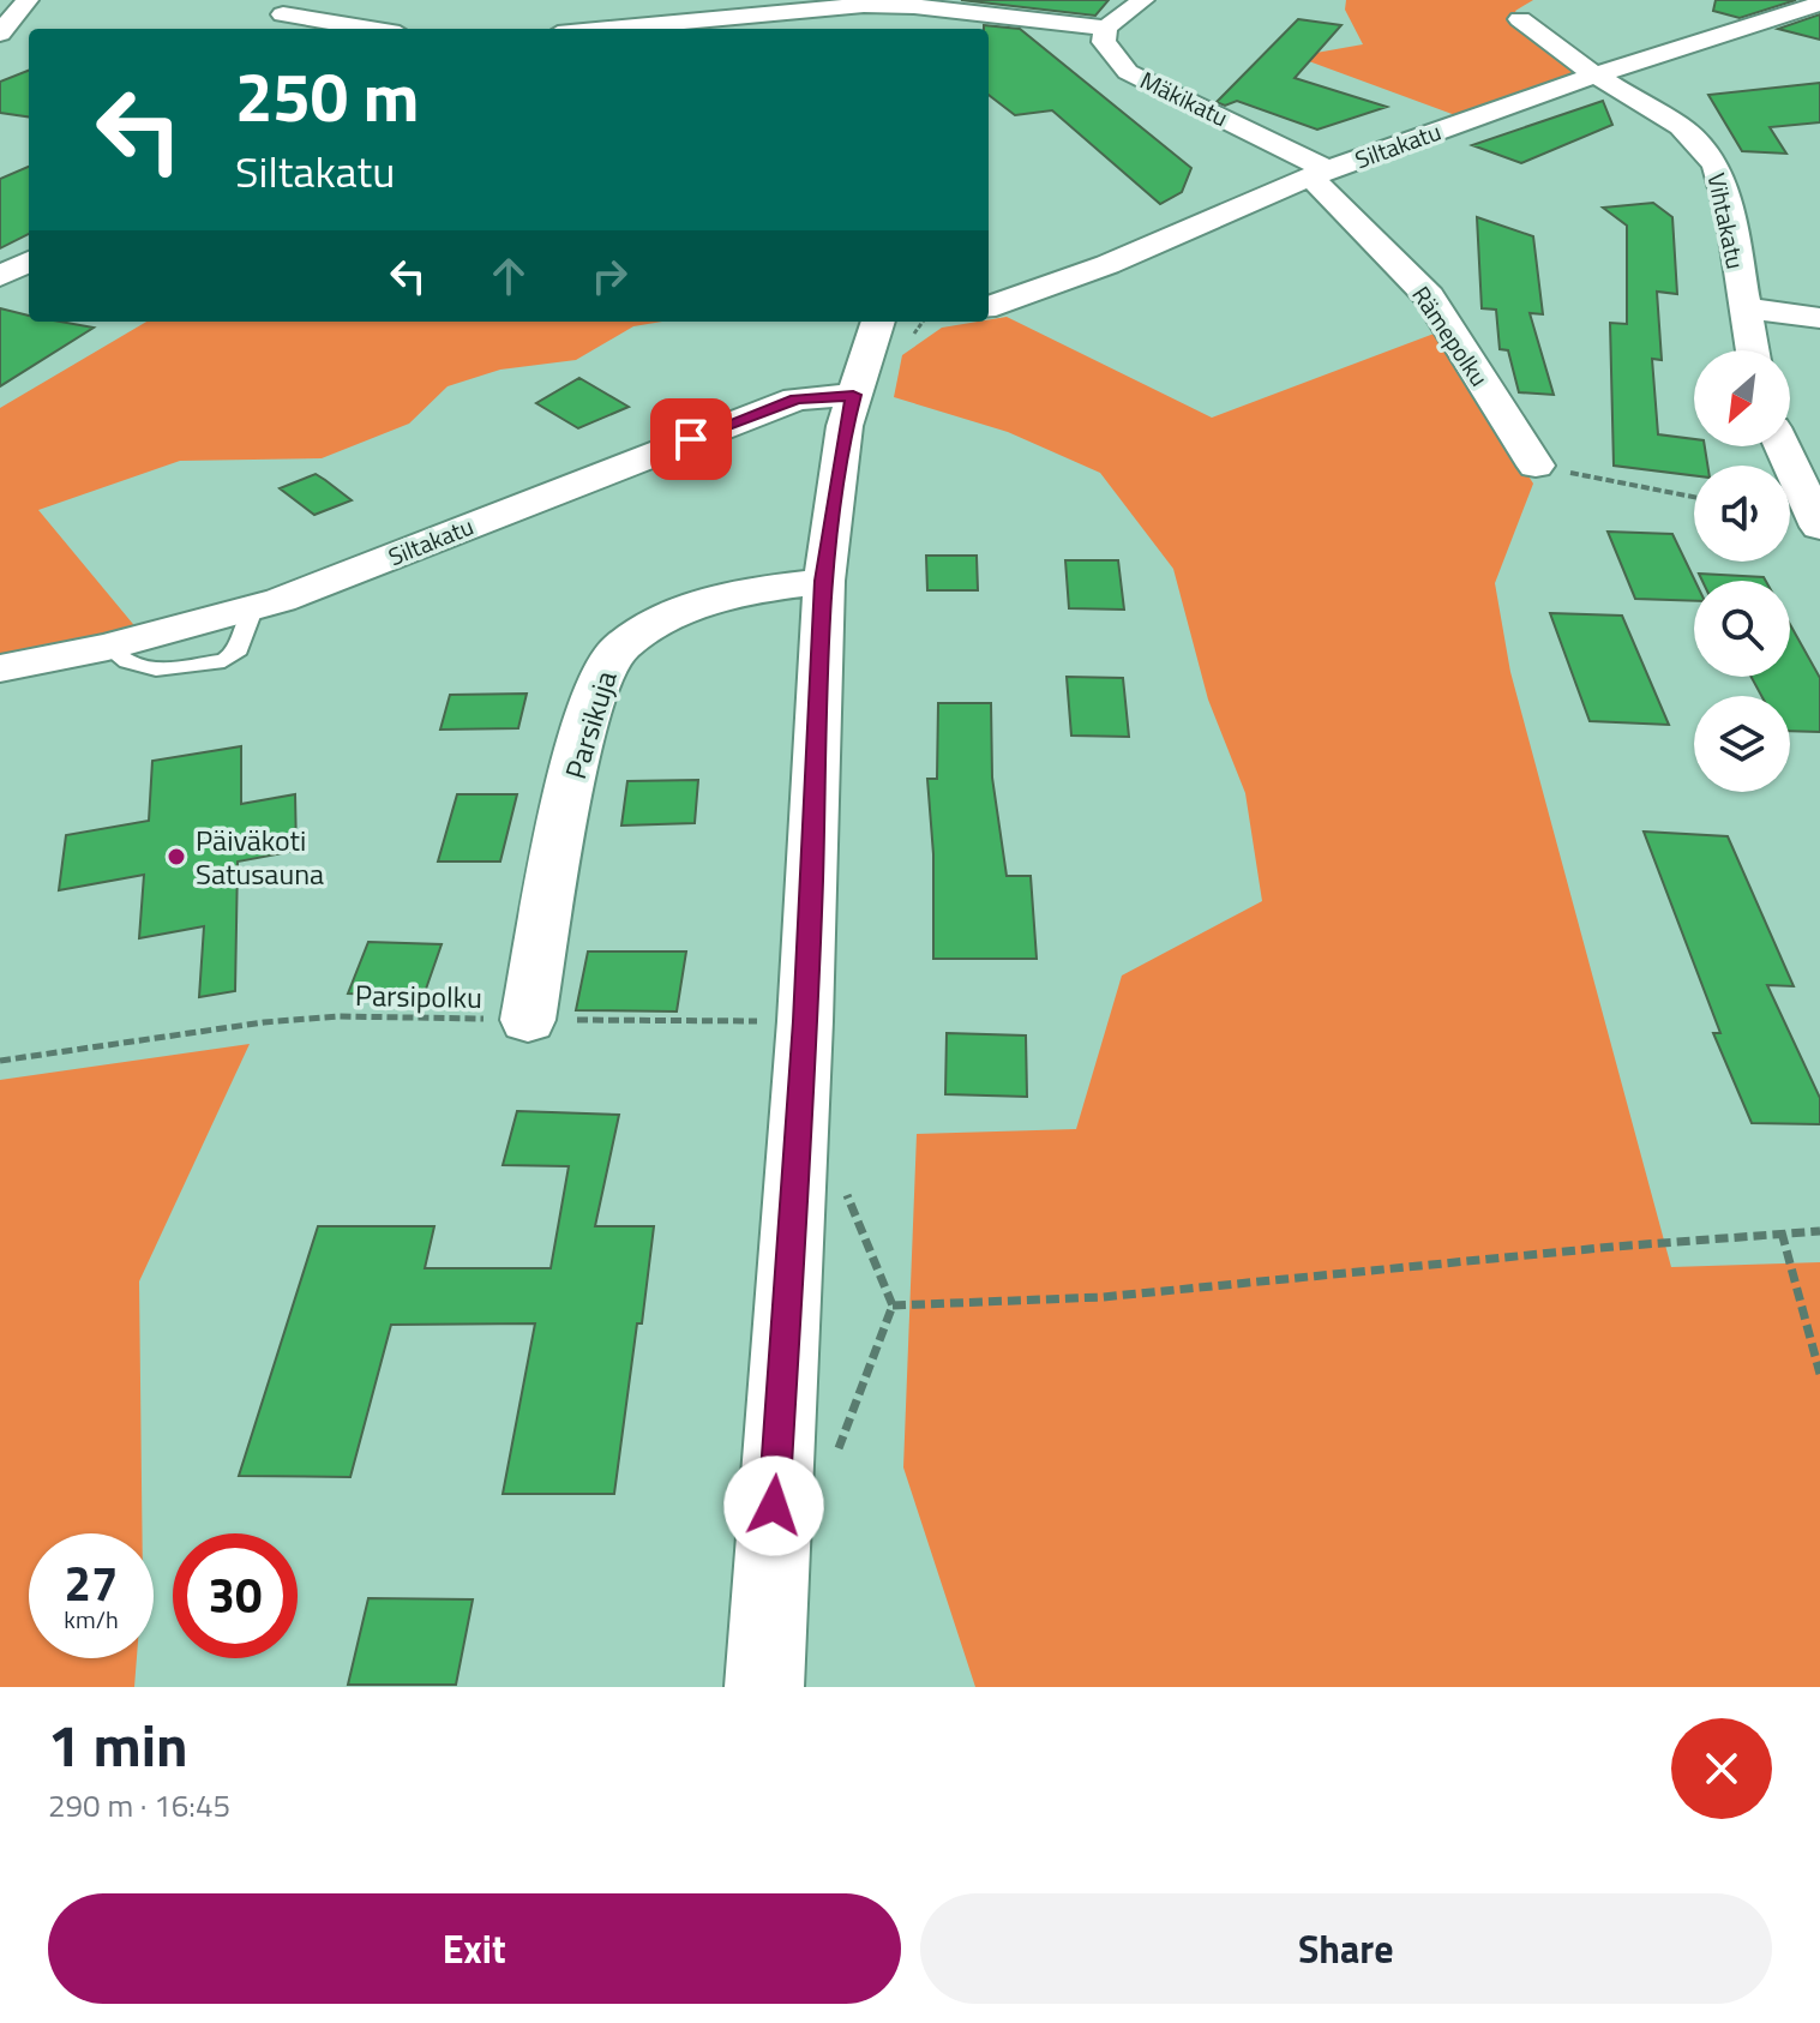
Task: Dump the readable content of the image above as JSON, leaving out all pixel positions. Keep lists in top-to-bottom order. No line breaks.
{"streets":{"street":["Mäkikatu","Siltakatu","Vihtakatu","Rämepolku","Parsikuja"],"path":["Parsipolku"]},"crossings":[["Mäkikatu","Siltakatu"],["Mäkikatu","Rämepolku"],["Siltakatu","Vihtakatu"],["Siltakatu","Rämepolku"],["Parsikuja","Parsipolku"]],"places":["Päiväkoti Satusauna"],"north":"bottom left","page":{"turn":["250 m","Siltakatu"],"speed":"27 km/h","limit":"30","heading":["1 min","290 m · 16:45"],"buttons":["Exit","Share"]}}
